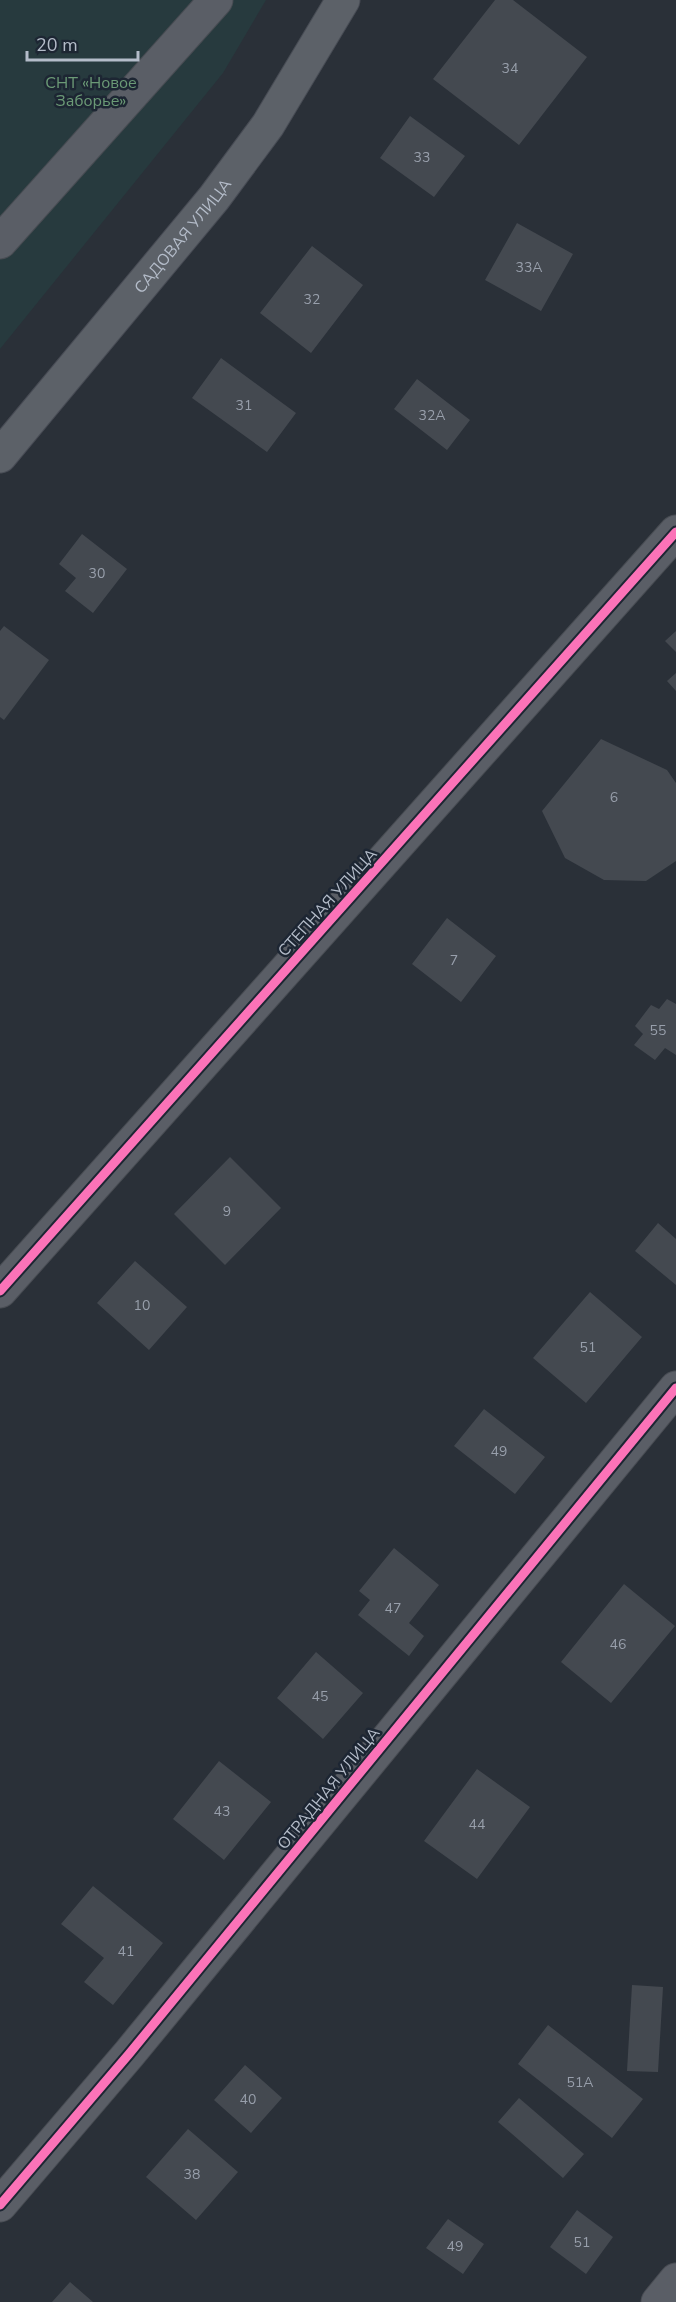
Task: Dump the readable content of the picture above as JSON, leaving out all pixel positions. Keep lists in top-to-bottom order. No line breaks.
{"streets":{"main road":["САДОВАЯ УЛИЦА"],"street":["СТЕПНАЯ УЛИЦА","ОТРАДНАЯ УЛИЦА"]},"parks":["СНТ «Новое Заборье»"],"house_numbers":["34","33","33А","32","31","32А","30","6","7","55","9","10","51","49","47","46","45","43","44","41","51А","40","38","51","49"],"scale_bar":"20 m"}
